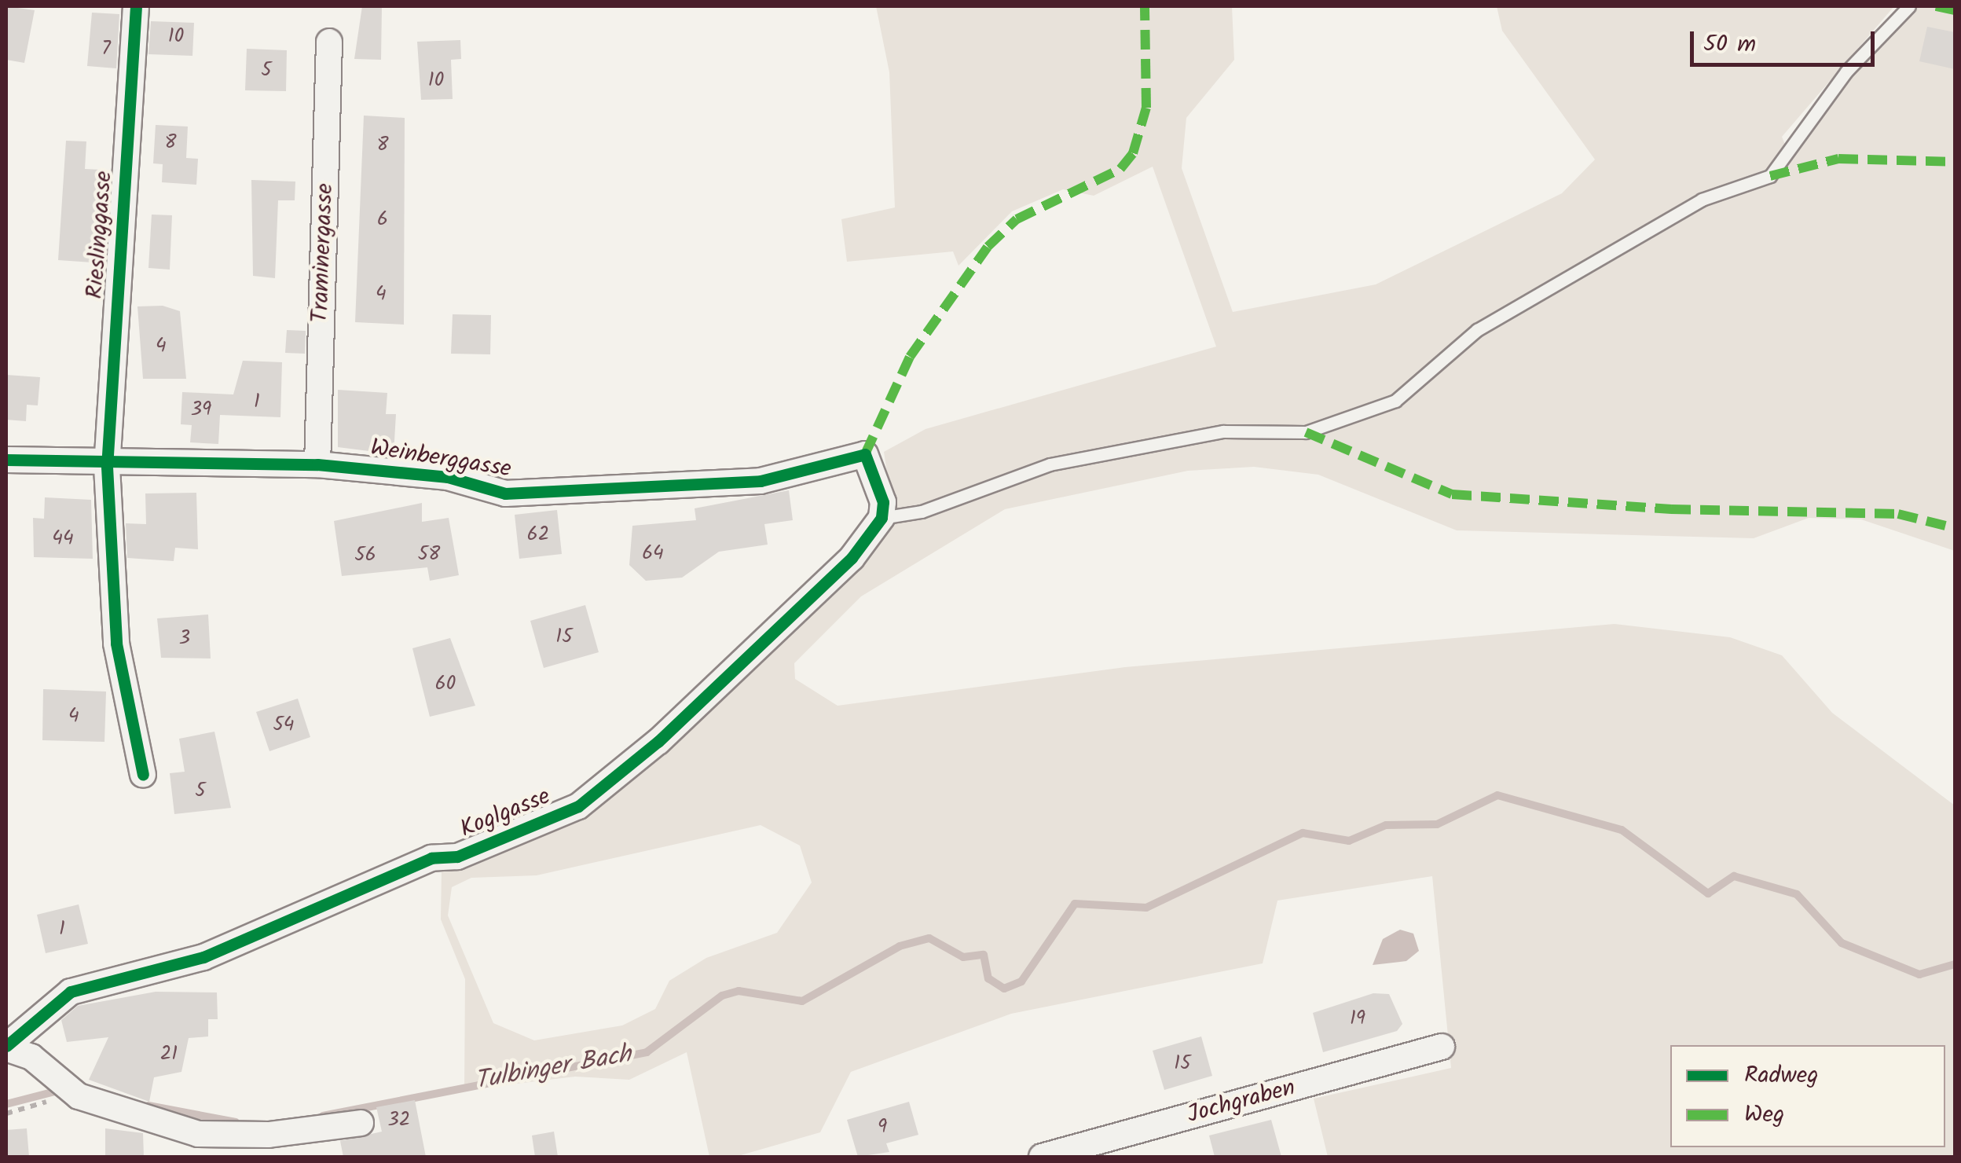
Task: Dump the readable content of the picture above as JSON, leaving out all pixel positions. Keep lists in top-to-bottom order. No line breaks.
{"streets":{"street":["Rieslinggasse","Traminergasse","Weinberggasse","Koglgasse","Jochgraben"]},"crossings":[["Rieslinggasse","Weinberggasse"],["Traminergasse","Weinberggasse"],["Weinberggasse","Koglgasse"]],"water":["Tulbinger Bach"],"house_numbers":["10","7","5","10","8","8","6","4","4","1","39","62","44","64","58","56","15","3","60","4","54","5","1","19","21","15","32","9"],"legend":["Radweg","Weg"],"scale_bar":"50 m"}
